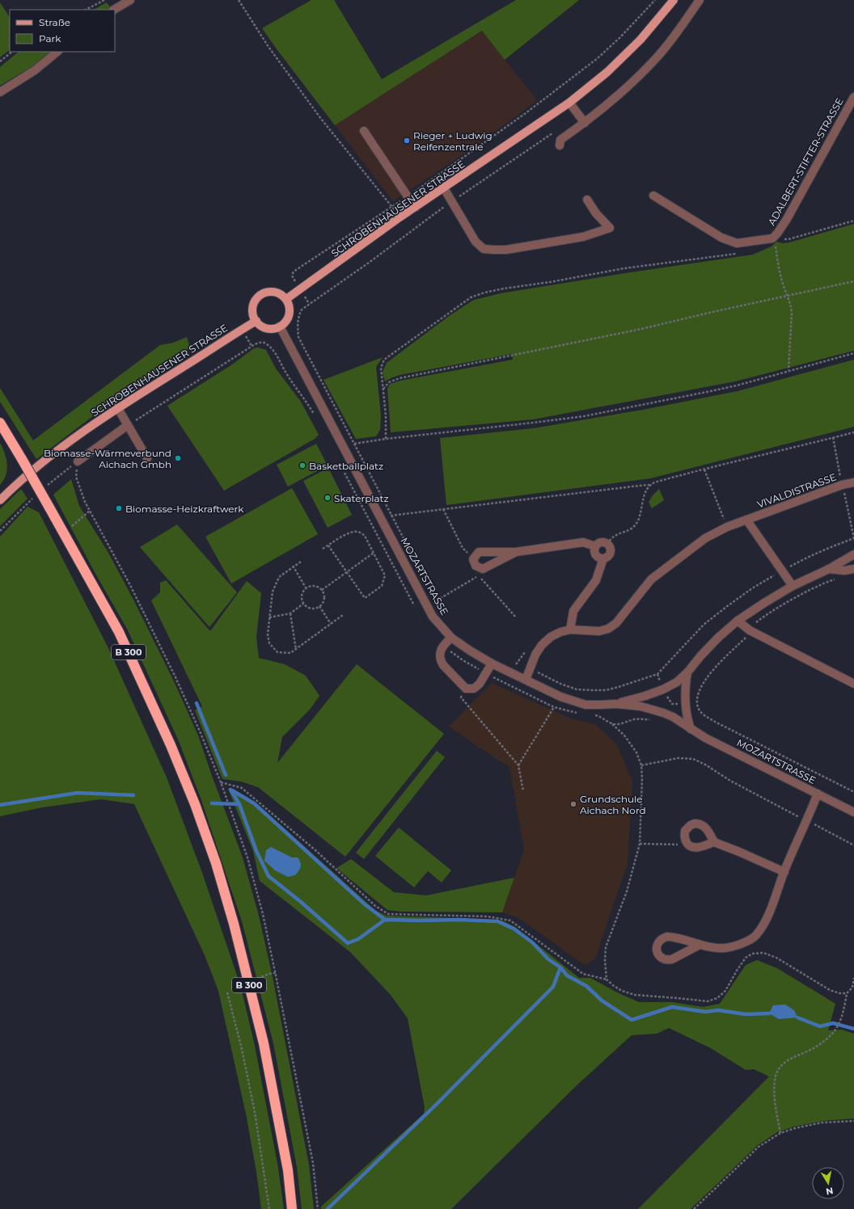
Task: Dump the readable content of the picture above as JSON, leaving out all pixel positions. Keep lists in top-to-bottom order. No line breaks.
{"streets":{"highway":["B 300"],"main road":["SCHROBENHAUSENER STRASSE"],"street":["ADALBERT-STIFTER-STRASSE","VIVALDISTRASSE","MOZARTSTRASSE"]},"crossings":[["SCHROBENHAUSENER STRASSE","MOZARTSTRASSE"],["VIVALDISTRASSE","MOZARTSTRASSE"]],"places":["Rieger + Ludwig Reifenzentrale","Biomasse-Wärmeverbund Aichach Gmbh","Basketballplatz","Skaterplatz","Biomasse-Heizkraftwerk","Grundschule Aichach Nord"],"legend":["Straße","Park"],"north":"bottom"}
